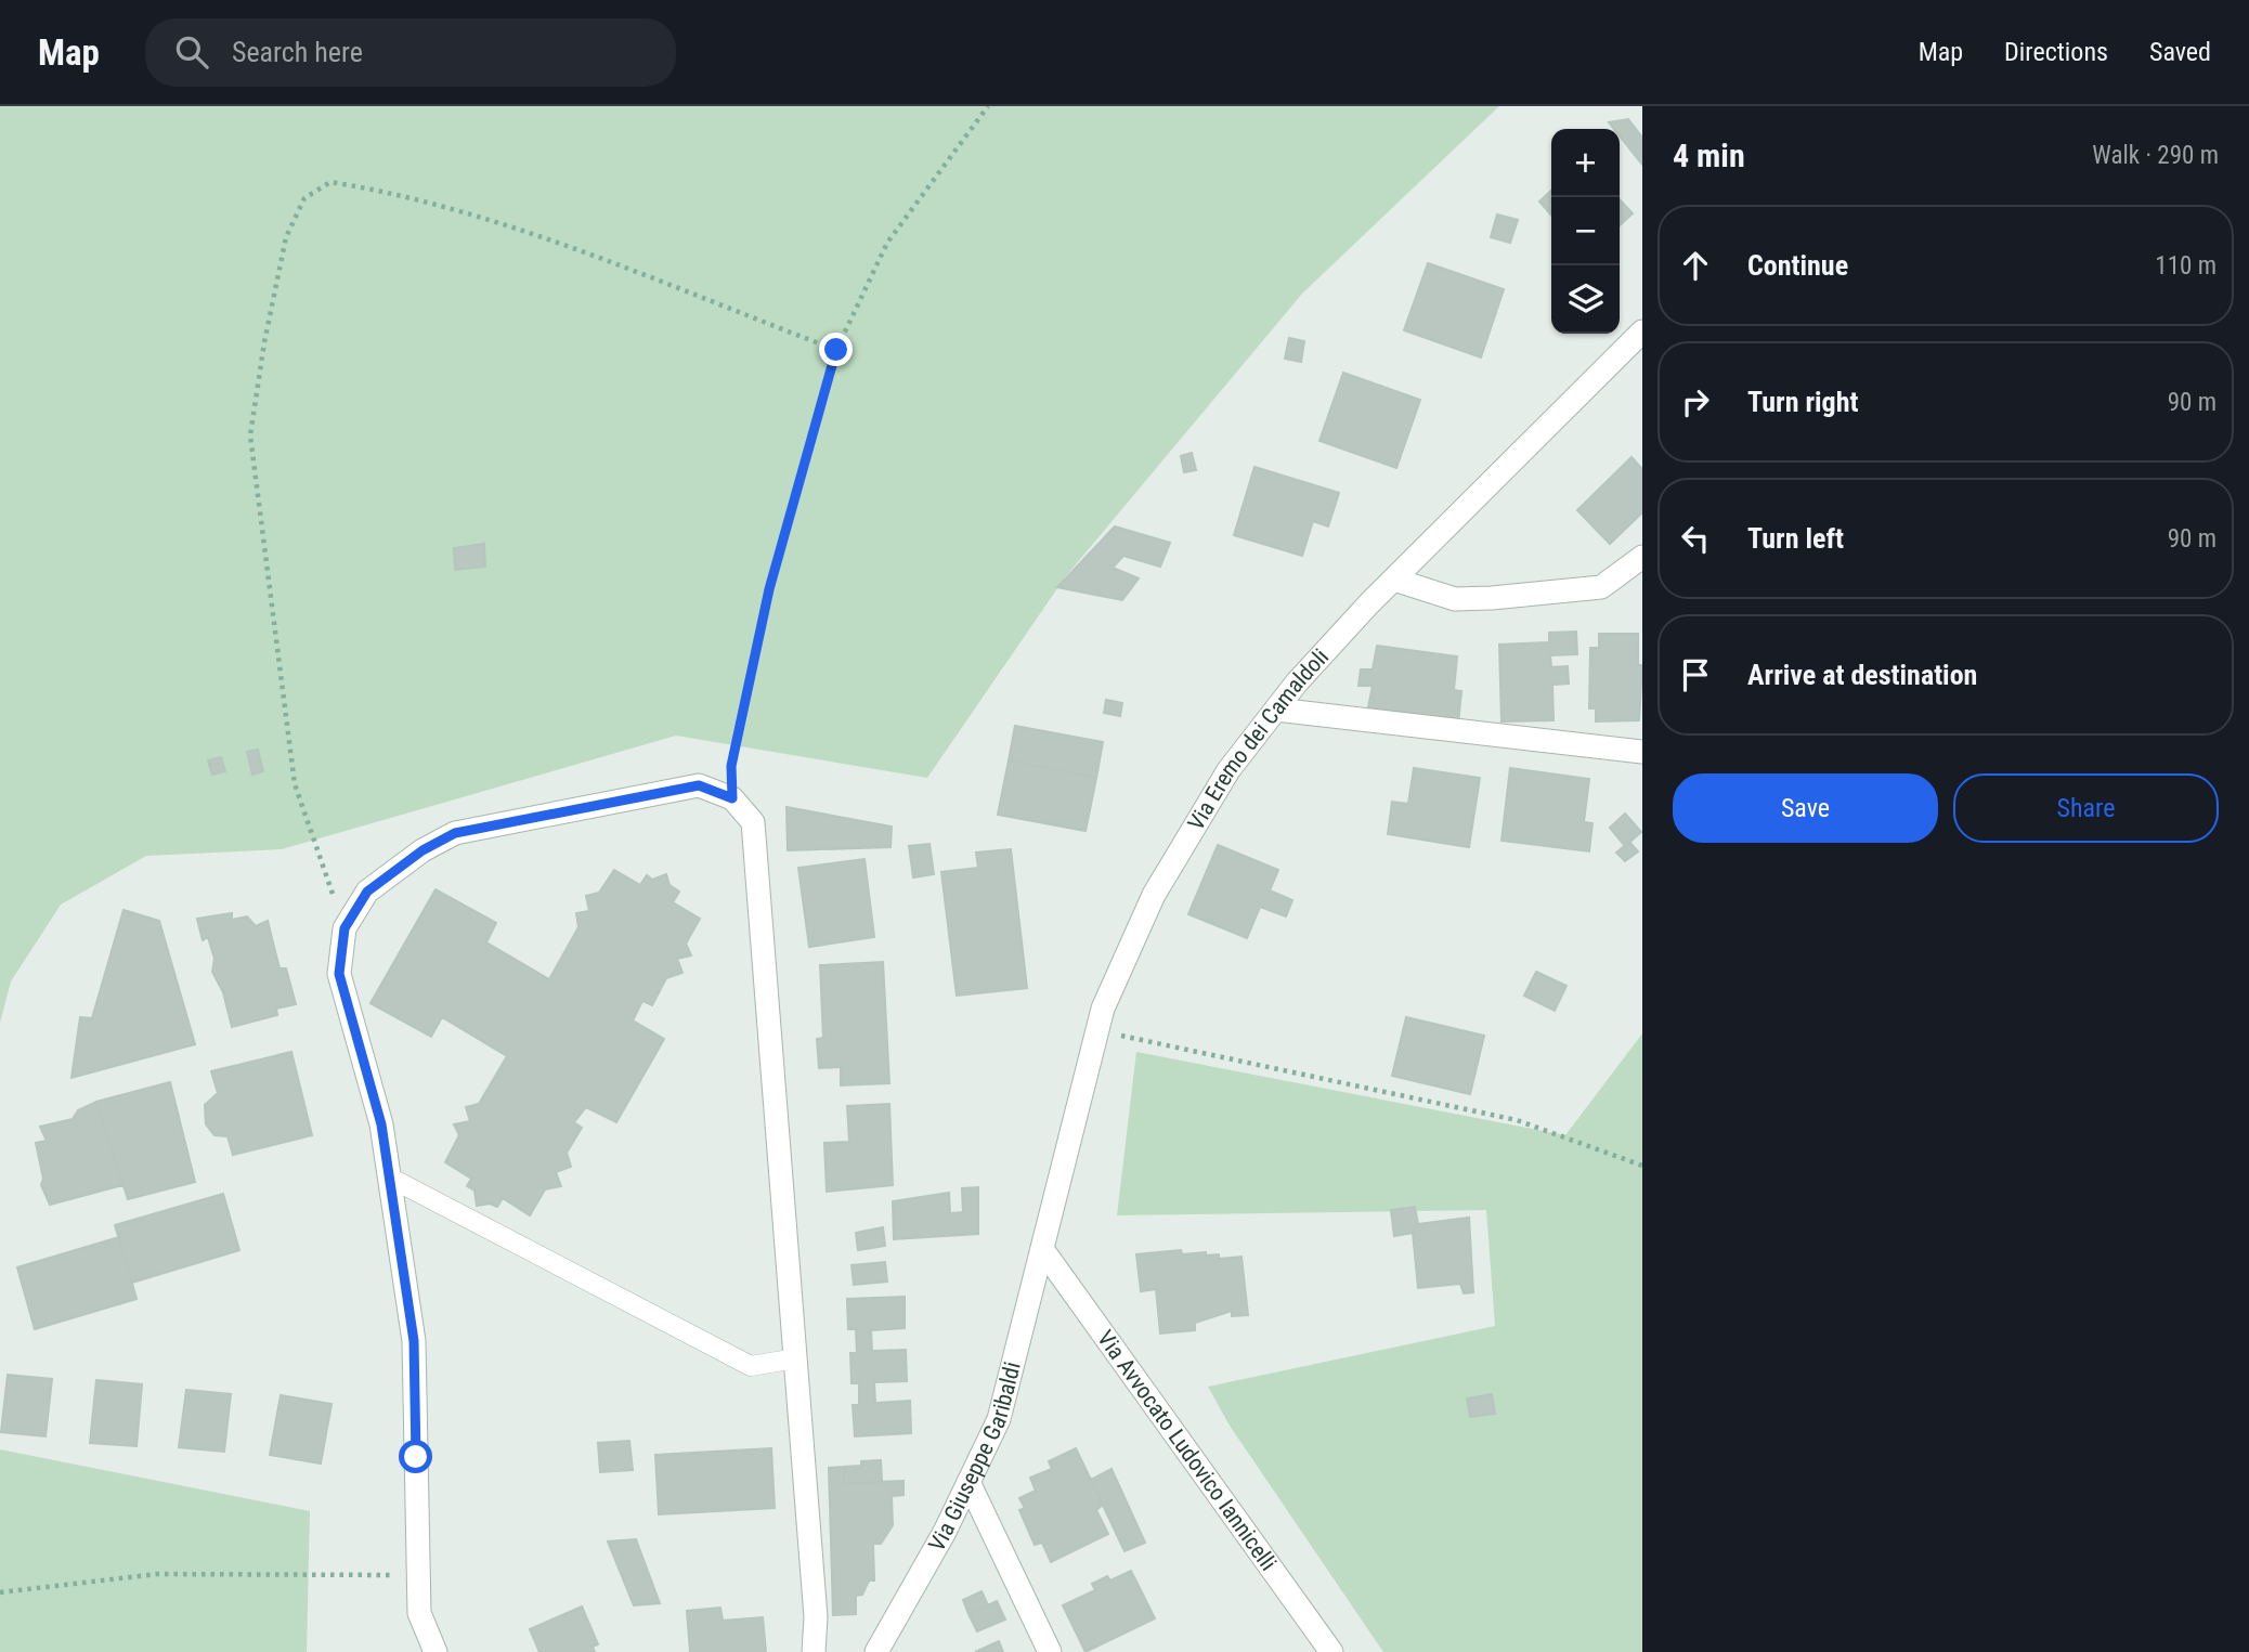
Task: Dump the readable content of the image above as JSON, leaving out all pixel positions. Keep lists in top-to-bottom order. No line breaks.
{"streets":{"street":["Via Eremo dei Camaldoli","Via Avvocato Ludovico Iannicelli","Via Giuseppe Garibaldi"]},"crossings":[["Via Eremo dei Camaldoli","Via Avvocato Ludovico Iannicelli"],["Via Eremo dei Camaldoli","Via Giuseppe Garibaldi"],["Via Avvocato Ludovico Iannicelli","Via Giuseppe Garibaldi"]],"page":{"header":"Map","search":"Search here","nav":["Map","Directions","Saved"],"heading":["4 min","Walk · 290 m"],"map_buttons":["+","−"],"list":[["Continue","110 m"],["Turn right","90 m"],["Turn left","90 m"],"Arrive at destination"],"buttons":["Save","Share"]}}
